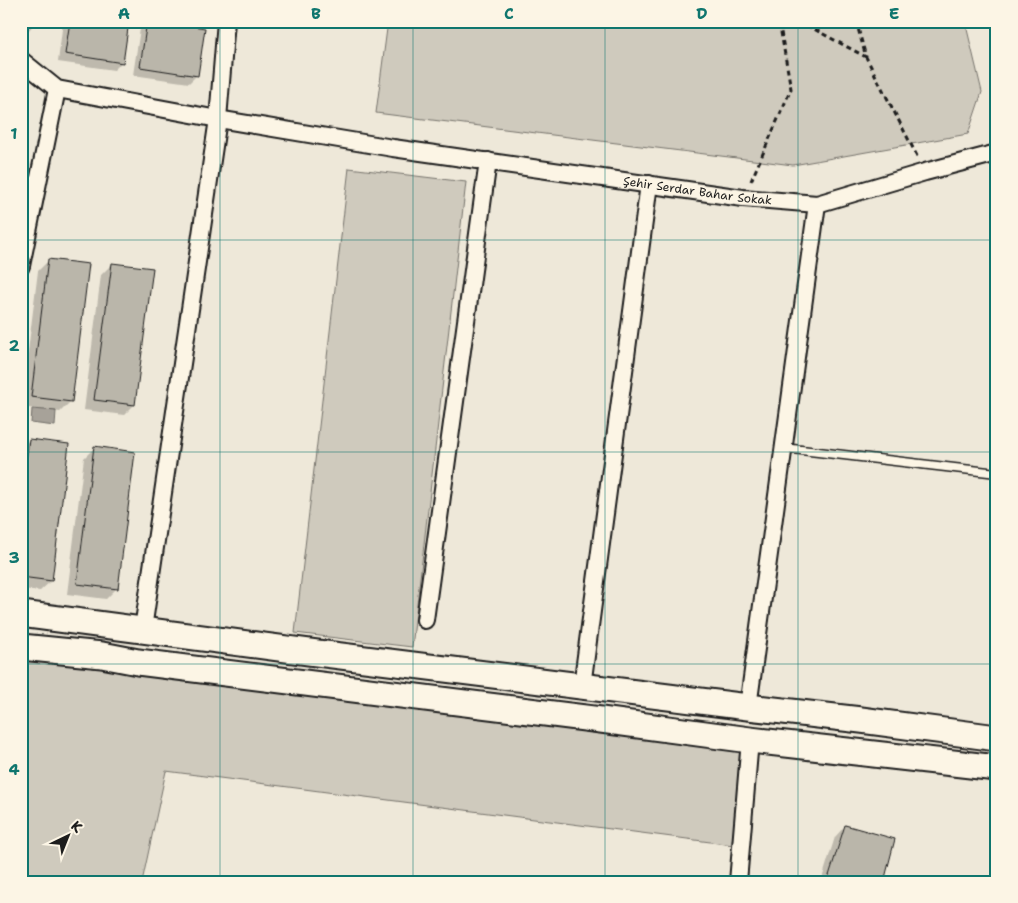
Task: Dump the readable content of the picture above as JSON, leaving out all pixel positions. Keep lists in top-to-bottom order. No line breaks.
{"streets":{"street":["Şehir Serdar Bahar Sokak"]},"north":"top right","grid":{"columns":["A","B","C","D","E"],"rows":["1","2","3","4"]}}
